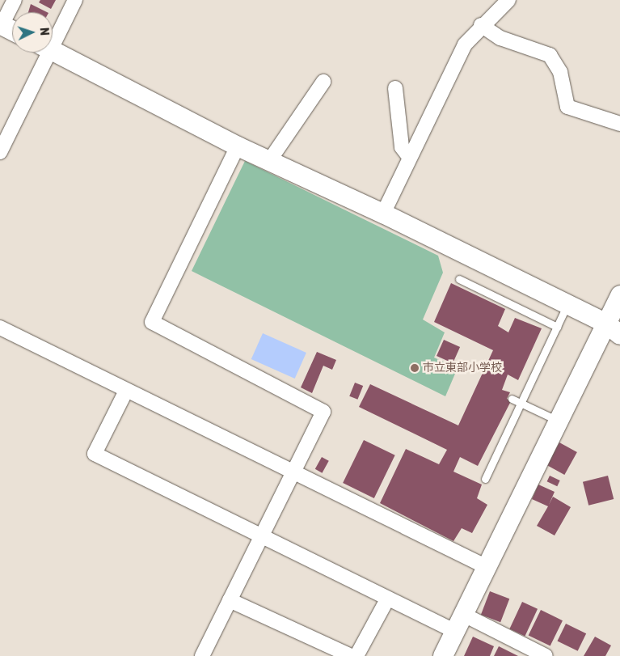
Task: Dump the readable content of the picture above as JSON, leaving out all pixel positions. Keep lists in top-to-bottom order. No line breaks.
{"places":["市立東部小学校"],"north":"right"}
